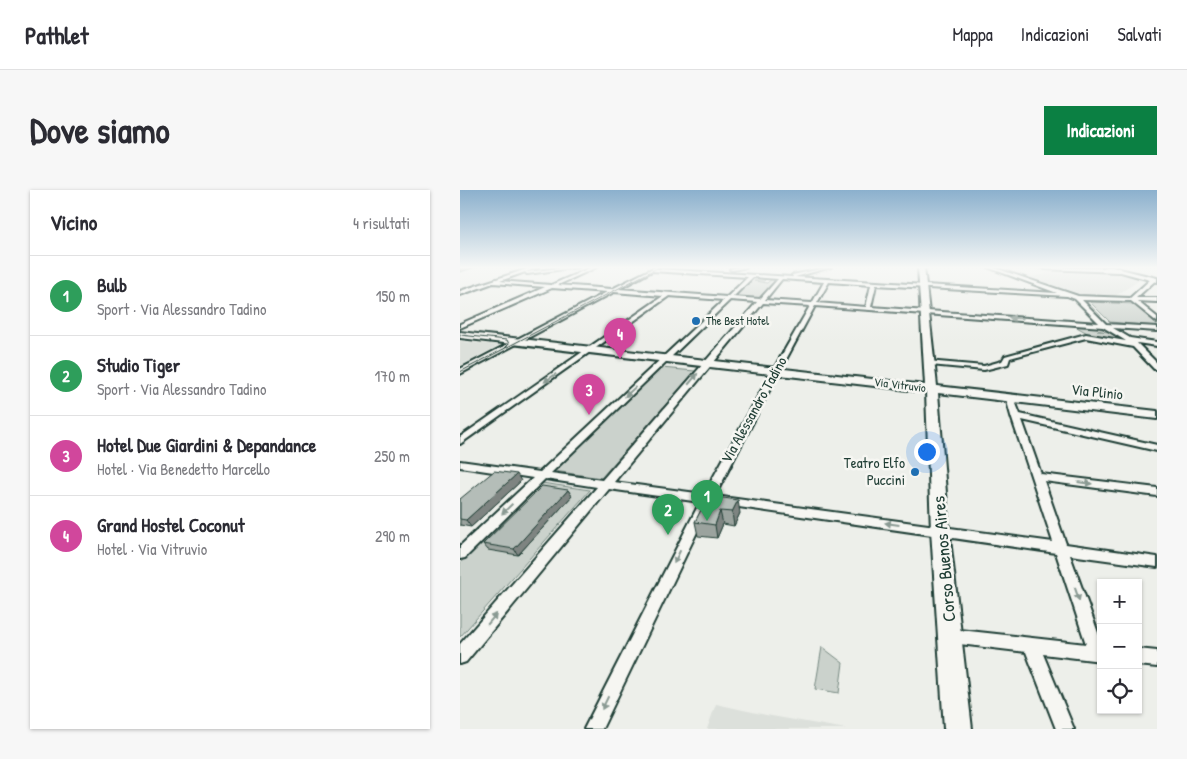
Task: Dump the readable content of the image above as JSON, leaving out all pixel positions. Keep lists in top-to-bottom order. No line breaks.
{"streets":{"main road":["Via Vitruvio","Via Plinio","Corso Buenos Aires"],"street":["Via Alessandro Tadino"]},"crossings":[["Via Vitruvio","Via Plinio"],["Via Vitruvio","Via Alessandro Tadino"],["Via Vitruvio","Corso Buenos Aires"],["Via Plinio","Corso Buenos Aires"]],"one_way":["Via Alessandro Tadino"],"places":["The Best Hotel","Teatro Elfo Puccini"],"page":{"header":"Pathlet","nav":["Mappa","Indicazioni","Salvati"],"buttons":"Indicazioni","title":"Dove siamo","heading":["Vicino","4 risultati"],"list":[{"mark":"1","name":"Bulb","note":"Sport · Via Alessandro Tadino","value":"150 m"},{"mark":"2","name":"Studio Tiger","note":"Sport · Via Alessandro Tadino","value":"170 m"},{"mark":"3","name":"Hotel Due Giardini & Depandance","note":"Hotel · Via Benedetto Marcello","value":"250 m"},{"mark":"4","name":"Grand Hostel Coconut","note":"Hotel · Via Vitruvio","value":"290 m"}],"pins":["4","3","1","2"],"map_buttons":["+","−"]}}
